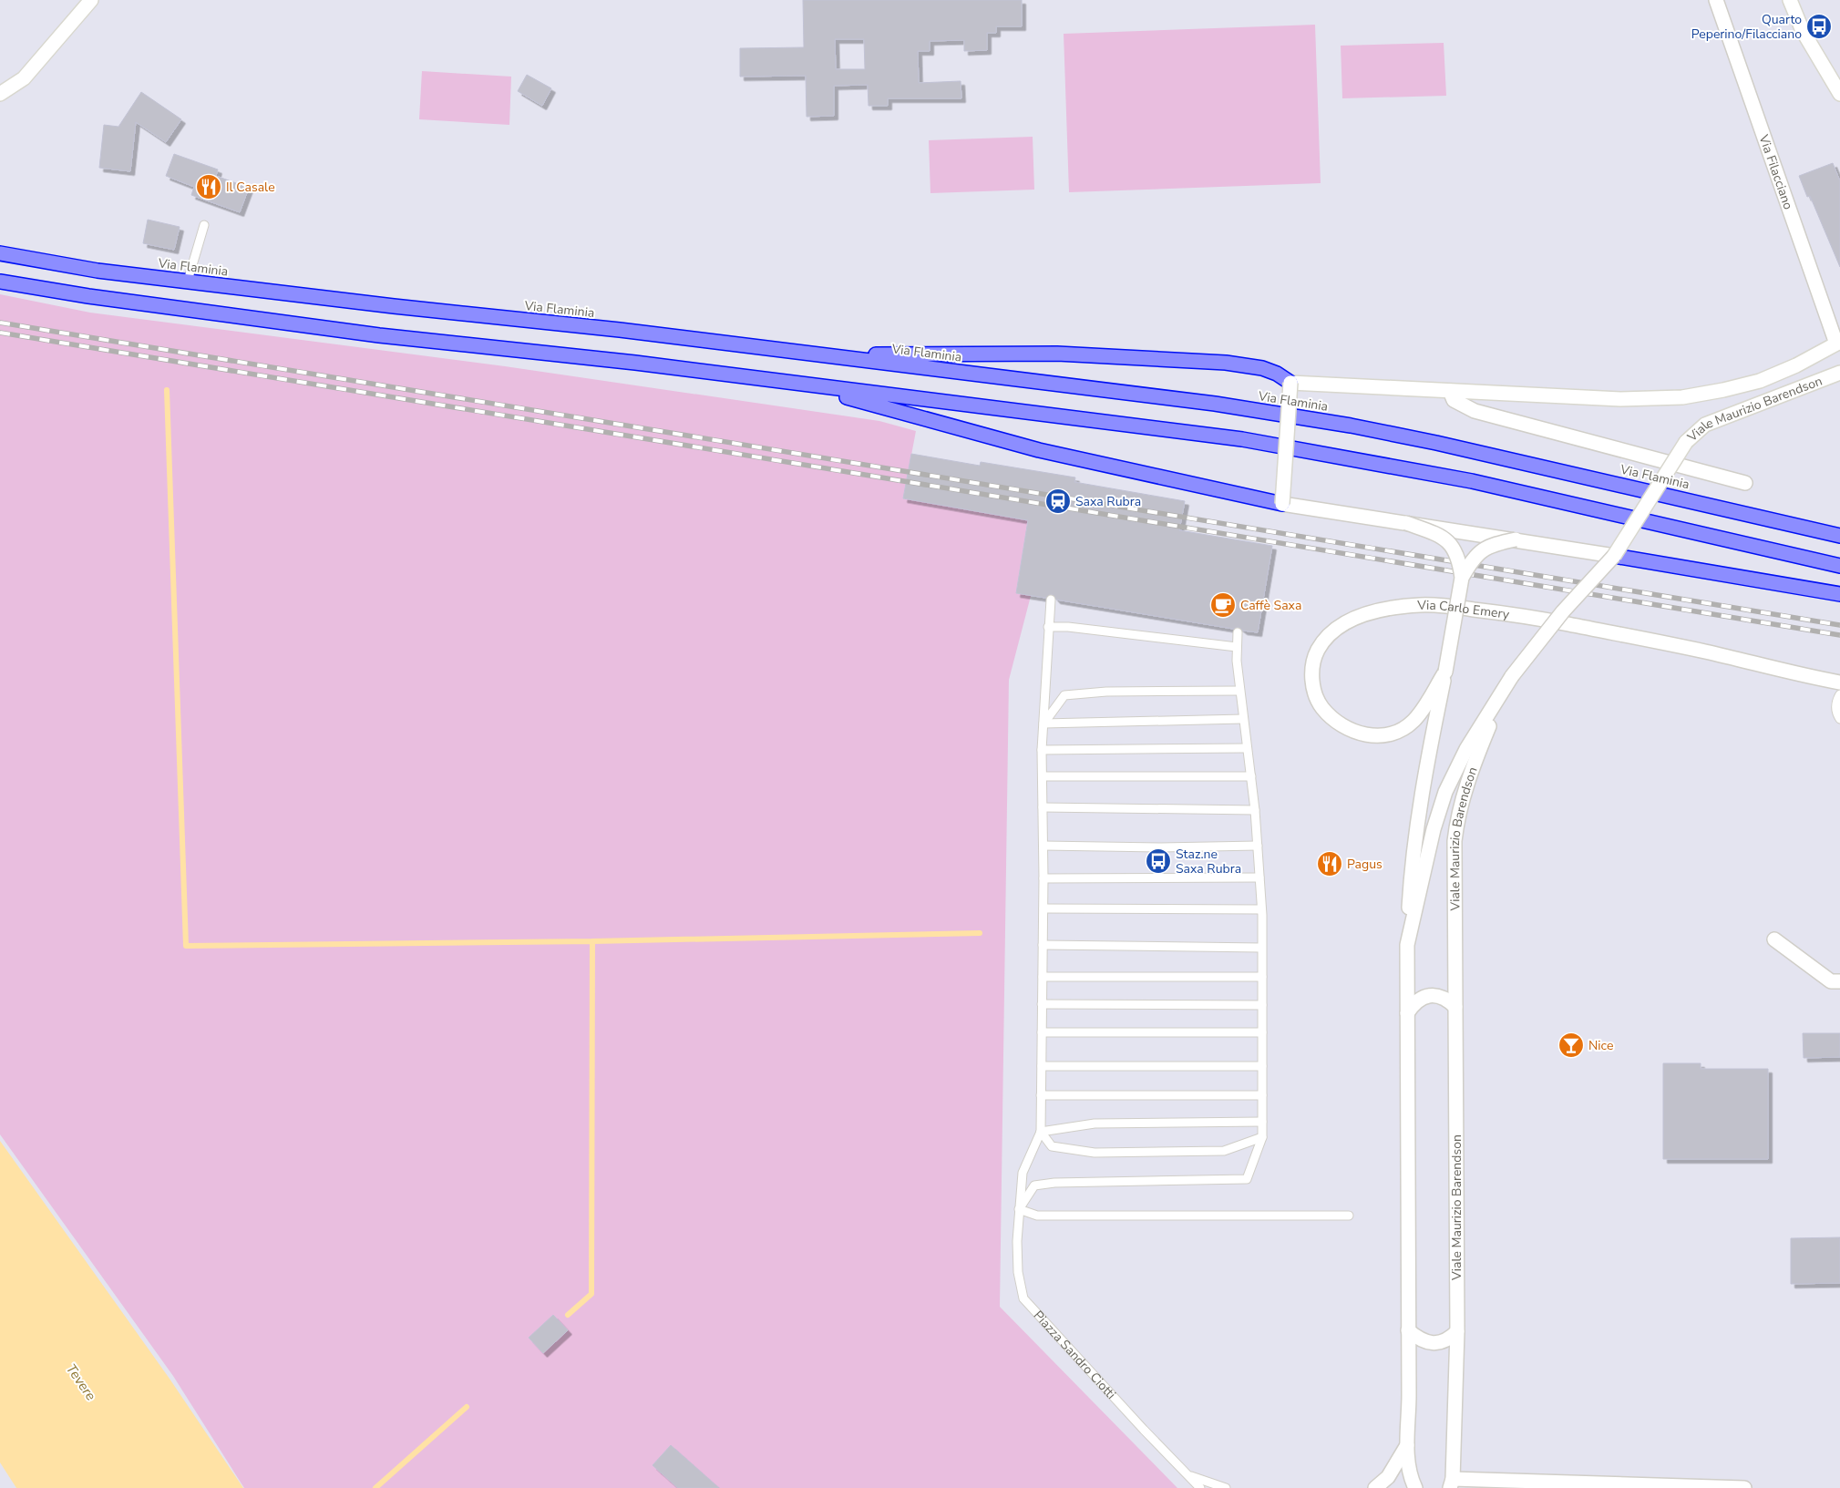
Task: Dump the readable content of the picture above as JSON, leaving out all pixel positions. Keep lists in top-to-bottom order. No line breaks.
{"streets":{"highway":["Via Flaminia"],"street":["Via Filacciano","Viale Maurizio Barendson","Via Carlo Emery"],"lane":["Piazza Sandro Ciotti"]},"water":["Tevere"],"places":{"bus stop":["Quarto Peperino/Filacciano","Staz.ne Saxa Rubra"],"restaurant":["Il Casale","Pagus"],"station":["Saxa Rubra"],"cafe":["Caffè Saxa"],"bar":["Nice"]}}
